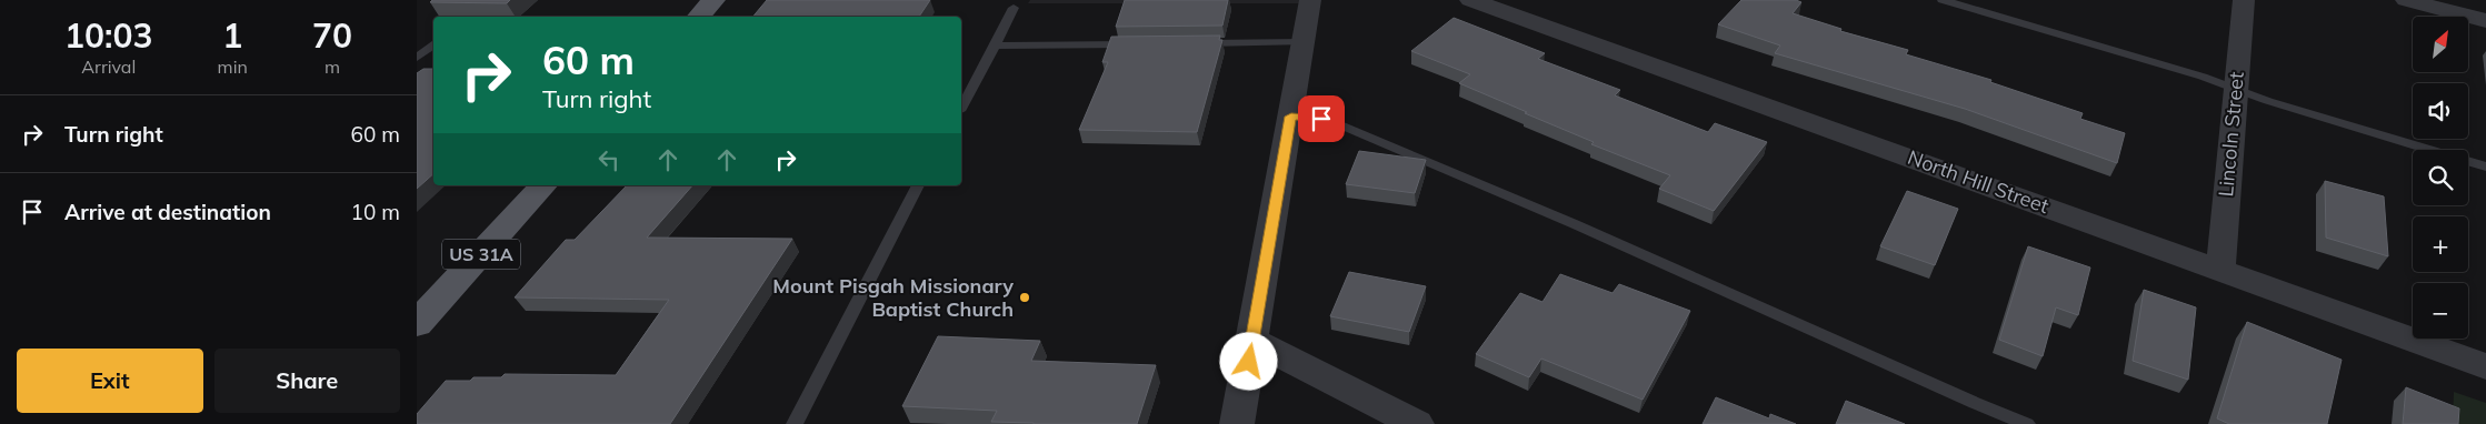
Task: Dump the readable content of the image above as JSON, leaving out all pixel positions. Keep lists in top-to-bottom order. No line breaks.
{"streets":{"main road":["US 31A"],"street":["Lincoln Street","North Hill Street"]},"crossings":[["Lincoln Street","North Hill Street"]],"places":["Mount Pisgah Missionary Baptist Church"],"north":"top right","page":{"eta":["10:03","Arrival","1","min","70","m"],"map_buttons":["+","−"],"turn":["60 m","Turn right"],"list":[{"name":"Turn right","value":"60 m"},{"name":"Arrive at destination","value":"10 m"}],"buttons":["Exit","Share"]}}
